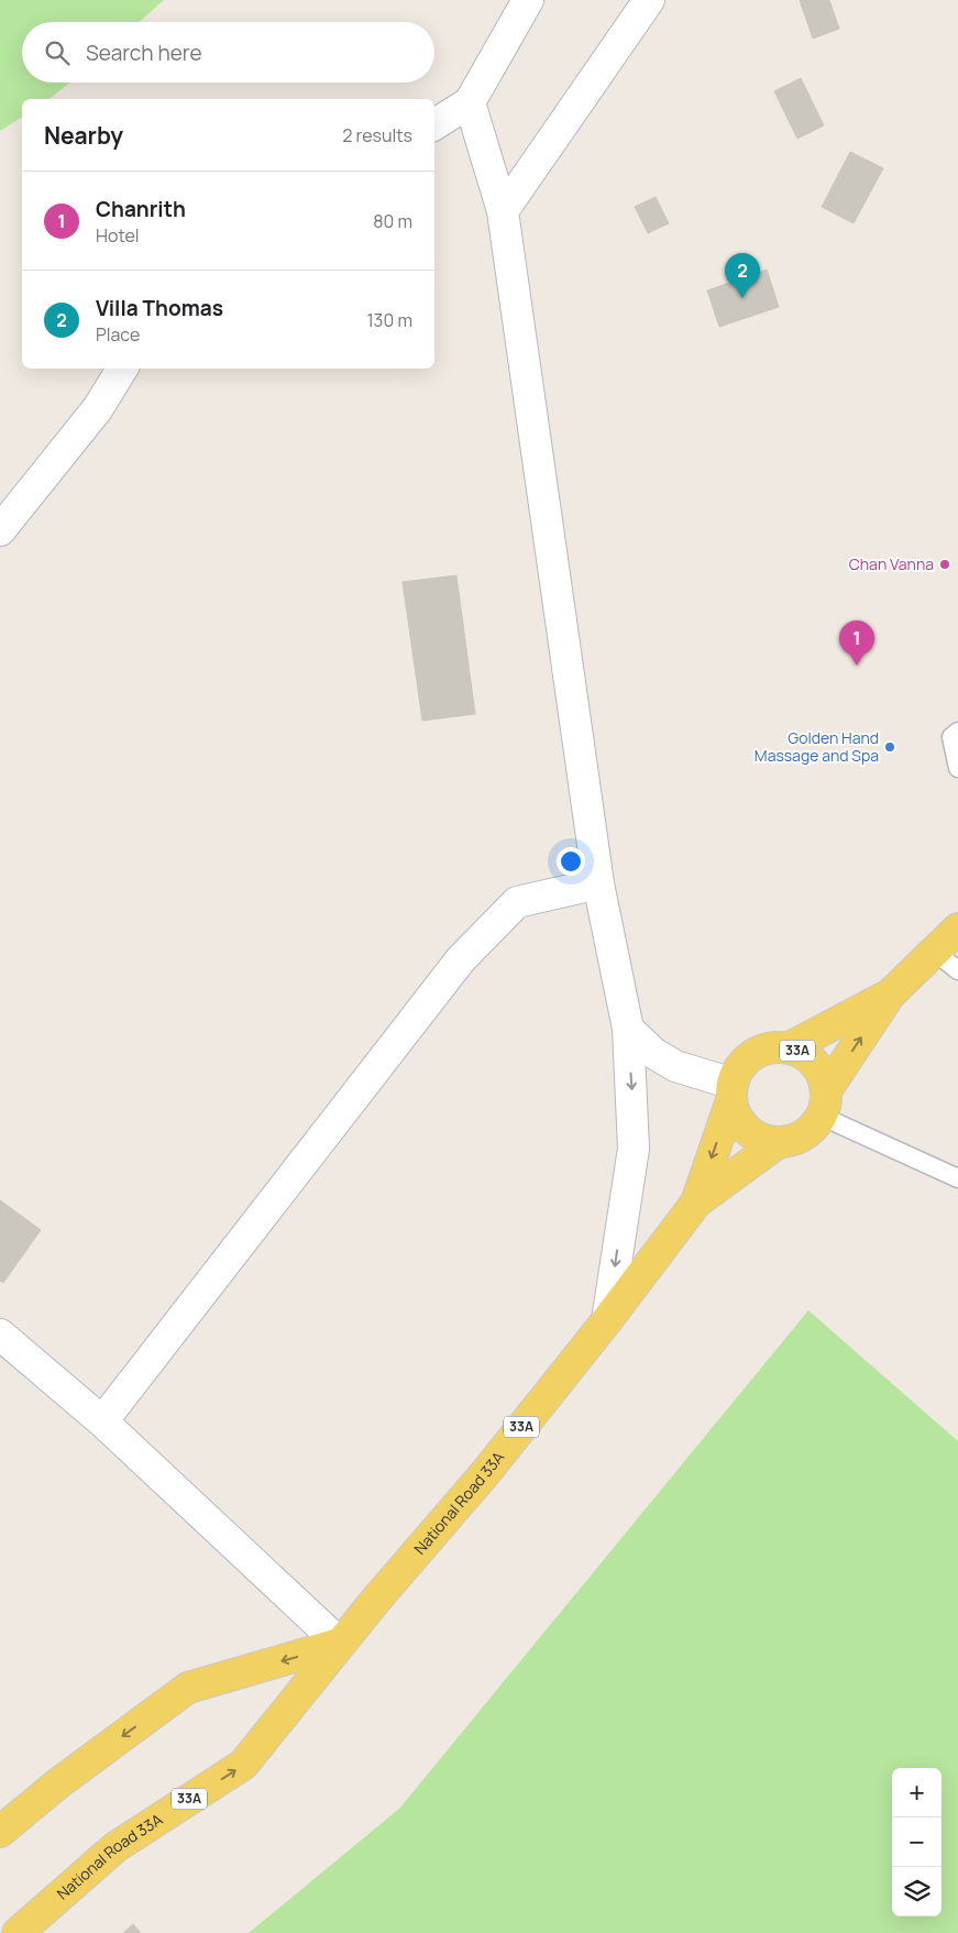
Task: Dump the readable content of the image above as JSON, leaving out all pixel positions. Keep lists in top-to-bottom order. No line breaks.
{"streets":{"main road":["33A","National Road 33A"]},"crossings":[["33A","National Road 33A"]],"places":["Chan Vanna","Golden Hand Massage and Spa"],"page":{"search":"Search here","heading":["Nearby","2 results"],"list":[{"mark":"1","name":"Chanrith","note":"Hotel","value":"80 m"},{"mark":"2","name":"Villa Thomas","note":"Place","value":"130 m"}],"pins":["2","1"],"map_buttons":["+","−"]}}
